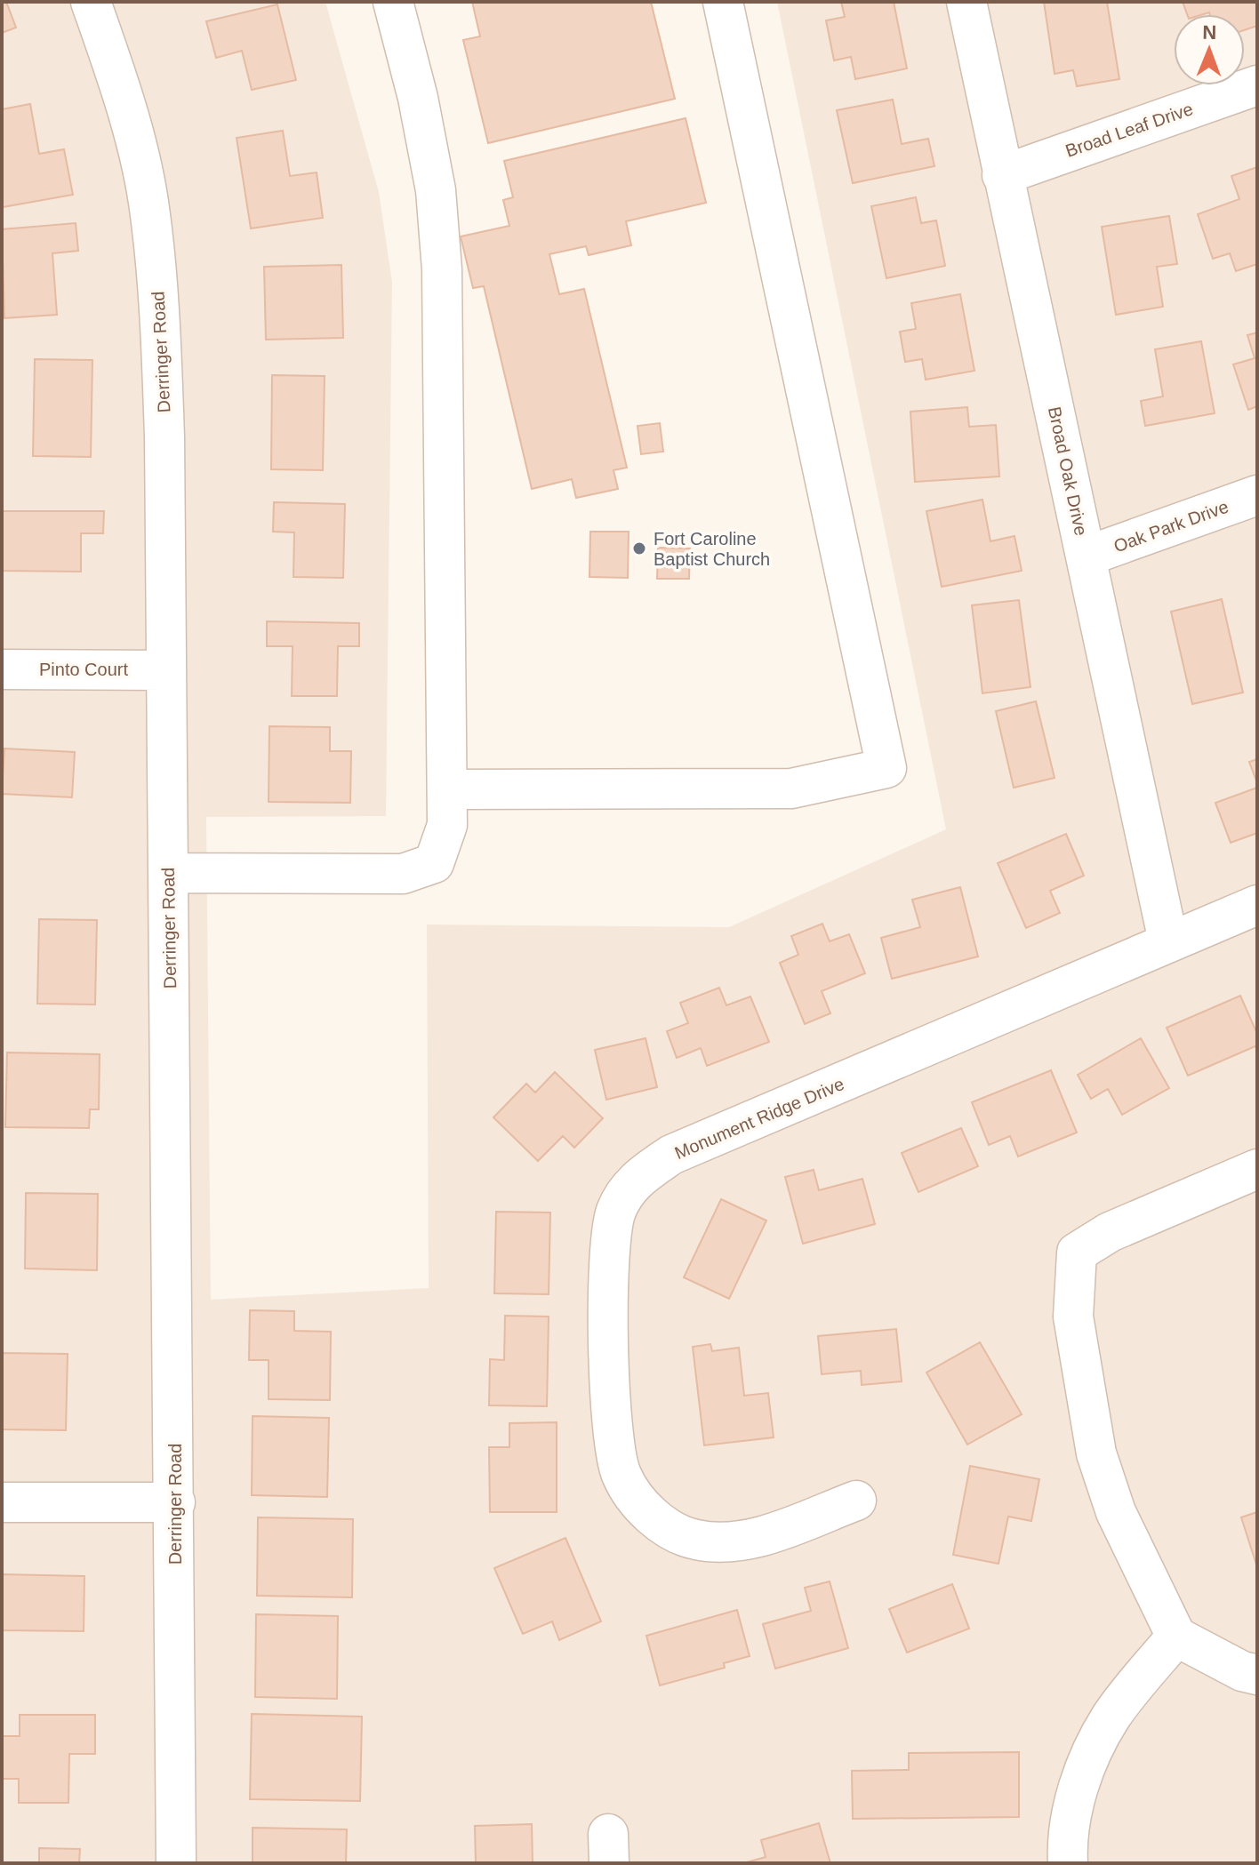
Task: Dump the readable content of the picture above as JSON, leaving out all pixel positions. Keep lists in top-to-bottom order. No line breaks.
{"streets":{"street":["Broad Leaf Drive","Derringer Road","Broad Oak Drive","Oak Park Drive","Pinto Court","Monument Ridge Drive"]},"crossings":[["Broad Leaf Drive","Broad Oak Drive"],["Derringer Road","Pinto Court"],["Broad Oak Drive","Oak Park Drive"],["Broad Oak Drive","Monument Ridge Drive"]],"places":["Fort Caroline Baptist Church"],"north":"top"}
